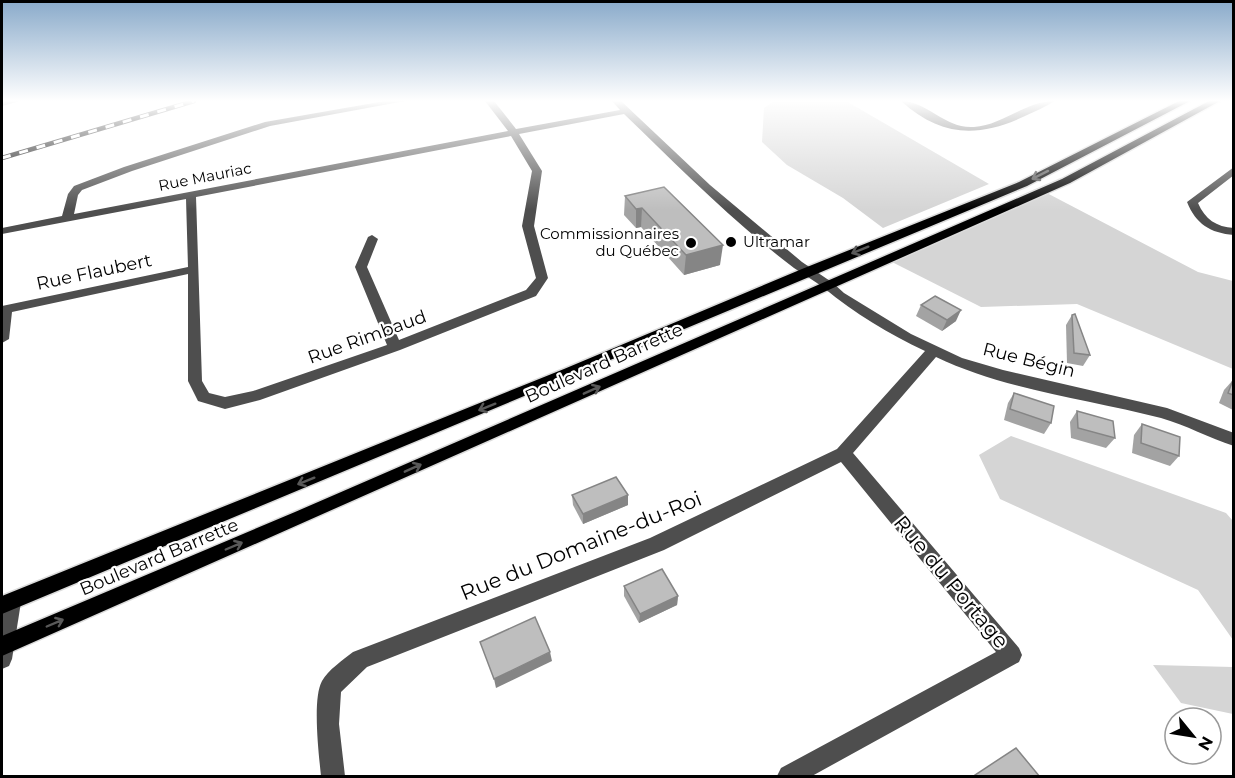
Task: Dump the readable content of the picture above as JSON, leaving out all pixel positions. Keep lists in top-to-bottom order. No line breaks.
{"streets":{"main road":["Boulevard Barrette"],"street":["Rue Mauriac","Rue Flaubert","Rue Rimbaud","Rue Bégin","Rue du Domaine-du-Roi","Rue du Portage"]},"crossings":[["Rue Mauriac","Rue Rimbaud"],["Rue Flaubert","Rue Rimbaud"],["Rue Bégin","Boulevard Barrette"],["Rue Bégin","Rue du Domaine-du-Roi"],["Rue du Domaine-du-Roi","Rue du Portage"]],"places":["Ultramar","Commissionnaires du Québec"],"north":"bottom right"}
